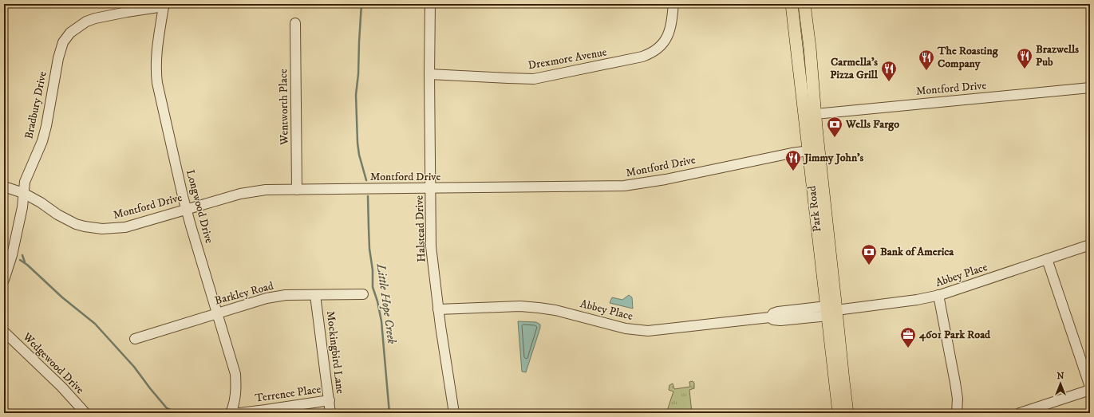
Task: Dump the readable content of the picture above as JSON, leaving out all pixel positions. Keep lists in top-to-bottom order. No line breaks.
{"streets":{"main road":["Park Road"],"street":["Drexmore Avenue","Montford Drive","Bradbury Drive","Wentworth Place","Longwood Drive","Halstead Drive","Abbey Place","Barkley Road","Mockingbird Lane","Wedgewood Drive","Terrence Place"]},"crossings":[["Drexmore Avenue","Halstead Drive"],["Montford Drive","Bradbury Drive"],["Montford Drive","Wentworth Place"],["Montford Drive","Longwood Drive"],["Montford Drive","Park Road"],["Montford Drive","Halstead Drive"],["Bradbury Drive","Longwood Drive"],["Longwood Drive","Barkley Road"],["Longwood Drive","Terrence Place"],["Park Road","Abbey Place"],["Halstead Drive","Abbey Place"],["Barkley Road","Mockingbird Lane"],["Mockingbird Lane","Terrence Place"]],"water":["Little Hope Creek"],"places":{"restaurant":["Brazwells Pub","The Roasting Company","Carmella's Pizza Grill","Jimmy John's"],"bank":["Wells Fargo","Bank of America"],"office":["4601 Park Road"]},"north":"top"}
